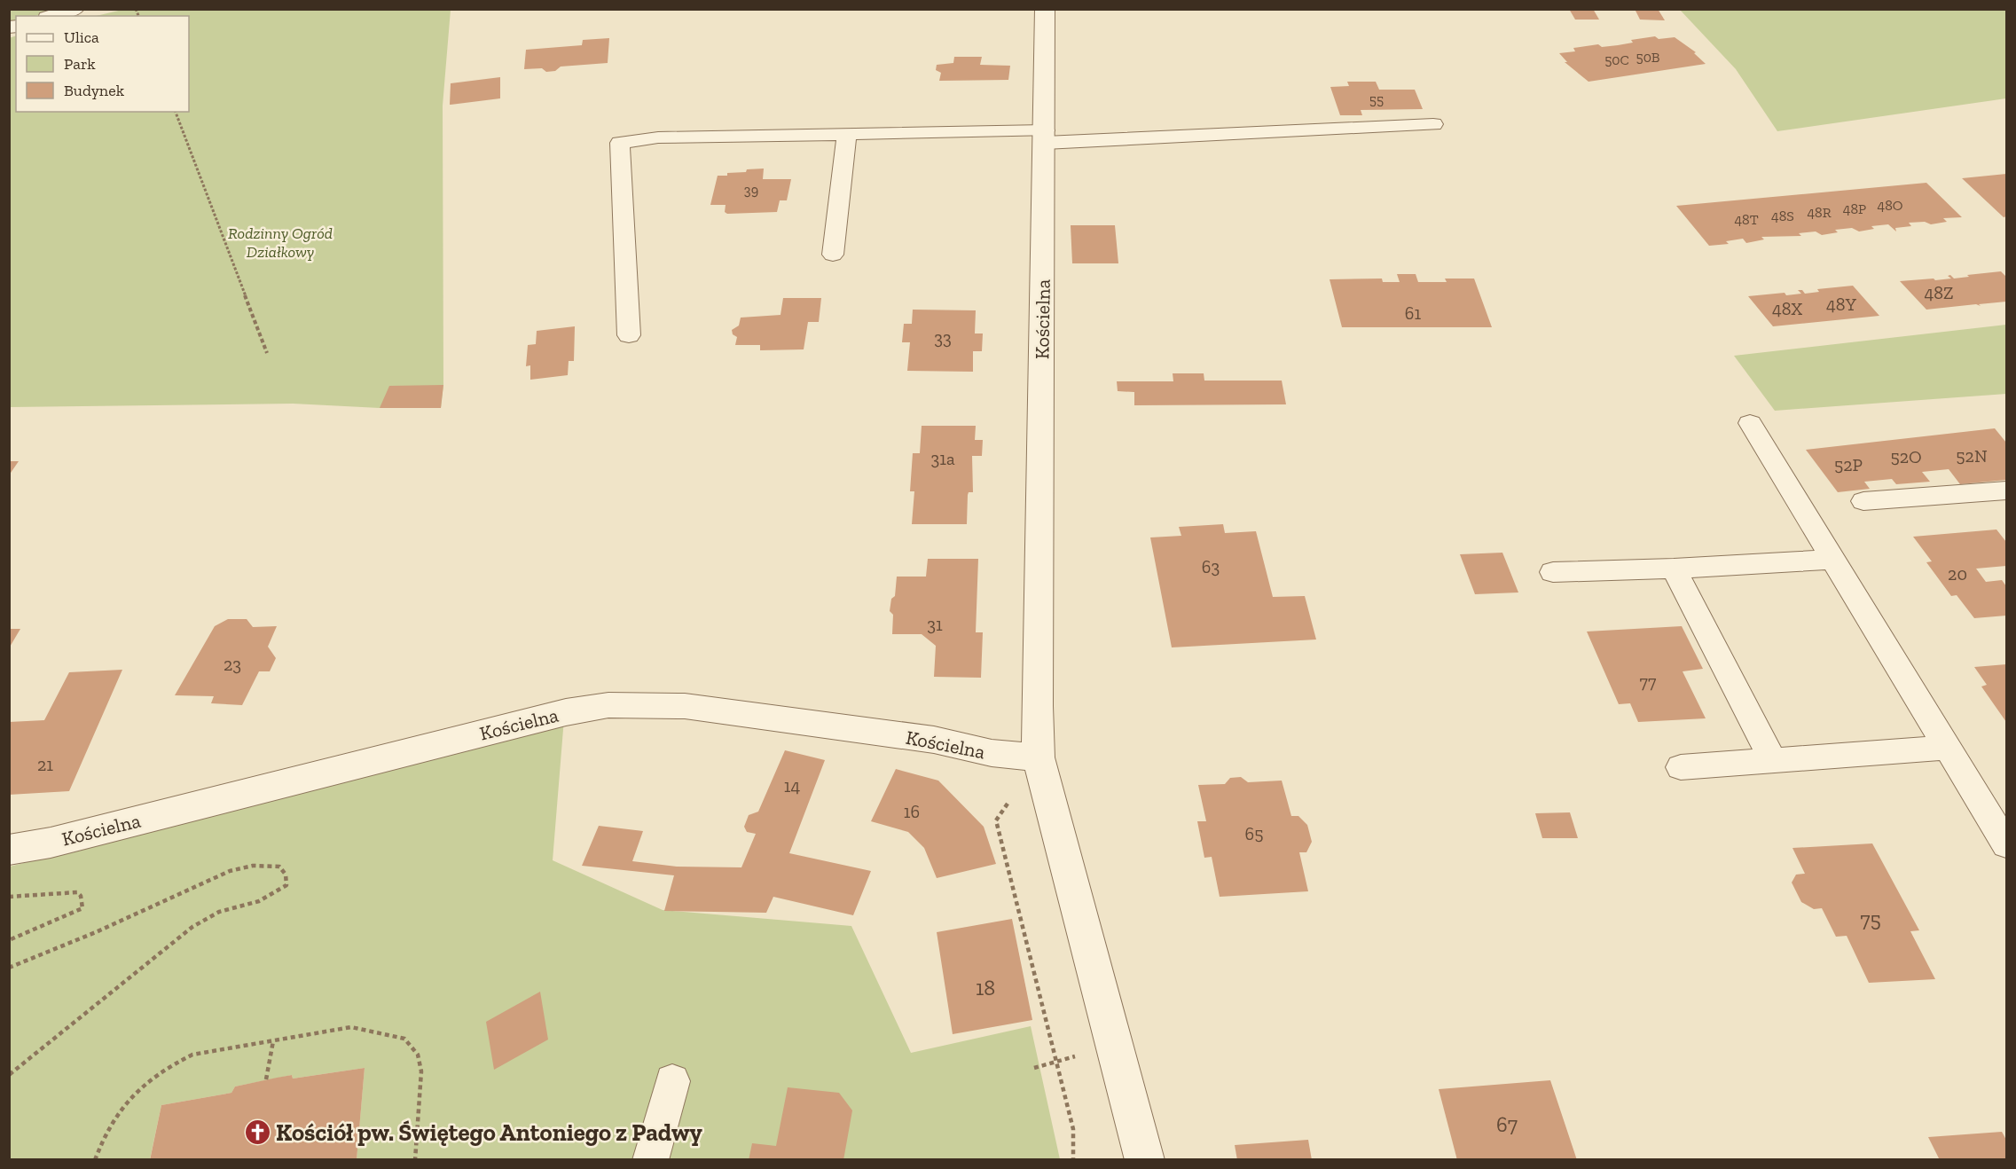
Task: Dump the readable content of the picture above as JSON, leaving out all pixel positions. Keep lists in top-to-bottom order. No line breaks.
{"streets":{"street":["Kościelna"]},"parks":["Rodzinny Ogród Działkowy"],"places":{"church":["Kościół pw. Świętego Antoniego z Padwy"]},"house_numbers":["50B","50C","55","39","48O","48P","48R","48S","48T","48Z","48Y","48X","61","33","52N","52O","31a","52P","63","20","31","23","77","21","14","16","65","75","18","67"],"legend":["Ulica","Park","Budynek"]}
